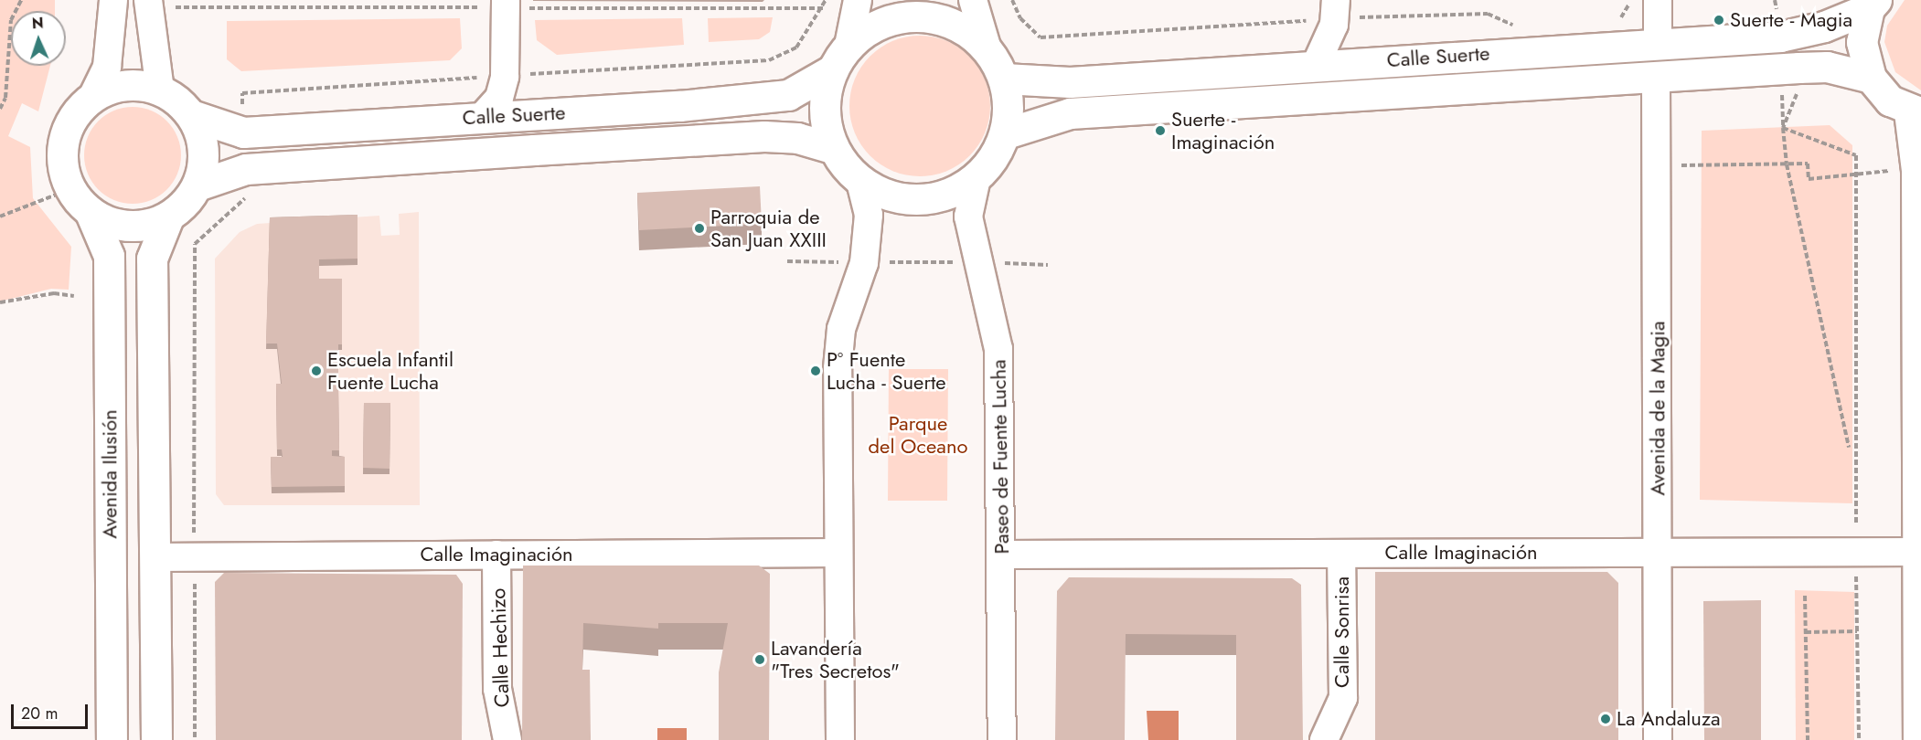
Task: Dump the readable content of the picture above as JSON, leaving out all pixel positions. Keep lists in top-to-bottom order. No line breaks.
{"streets":{"main road":["Calle Suerte","Avenida Ilusión"],"street":["Avenida de la Magia","Paseo de Fuente Lucha","Calle Imaginación","Calle Sonrisa","Calle Hechizo"]},"crossings":[["Calle Suerte","Avenida de la Magia"],["Calle Suerte","Paseo de Fuente Lucha"],["Calle Suerte","Avenida Ilusión"],["Avenida de la Magia","Calle Imaginación"],["Paseo de Fuente Lucha","Calle Imaginación"],["Calle Imaginación","Calle Sonrisa"],["Calle Imaginación","Calle Hechizo"]],"parks":["Parque del Oceano"],"places":["Suerte - Magia","Suerte - Imaginación","Parroquia de San Juan XXIII","Escuela Infantil Fuente Lucha","Pº Fuente Lucha - Suerte","Lavandería \"Tres Secretos\"","La Andaluza"],"scale_bar":"20 m","north":"top"}
